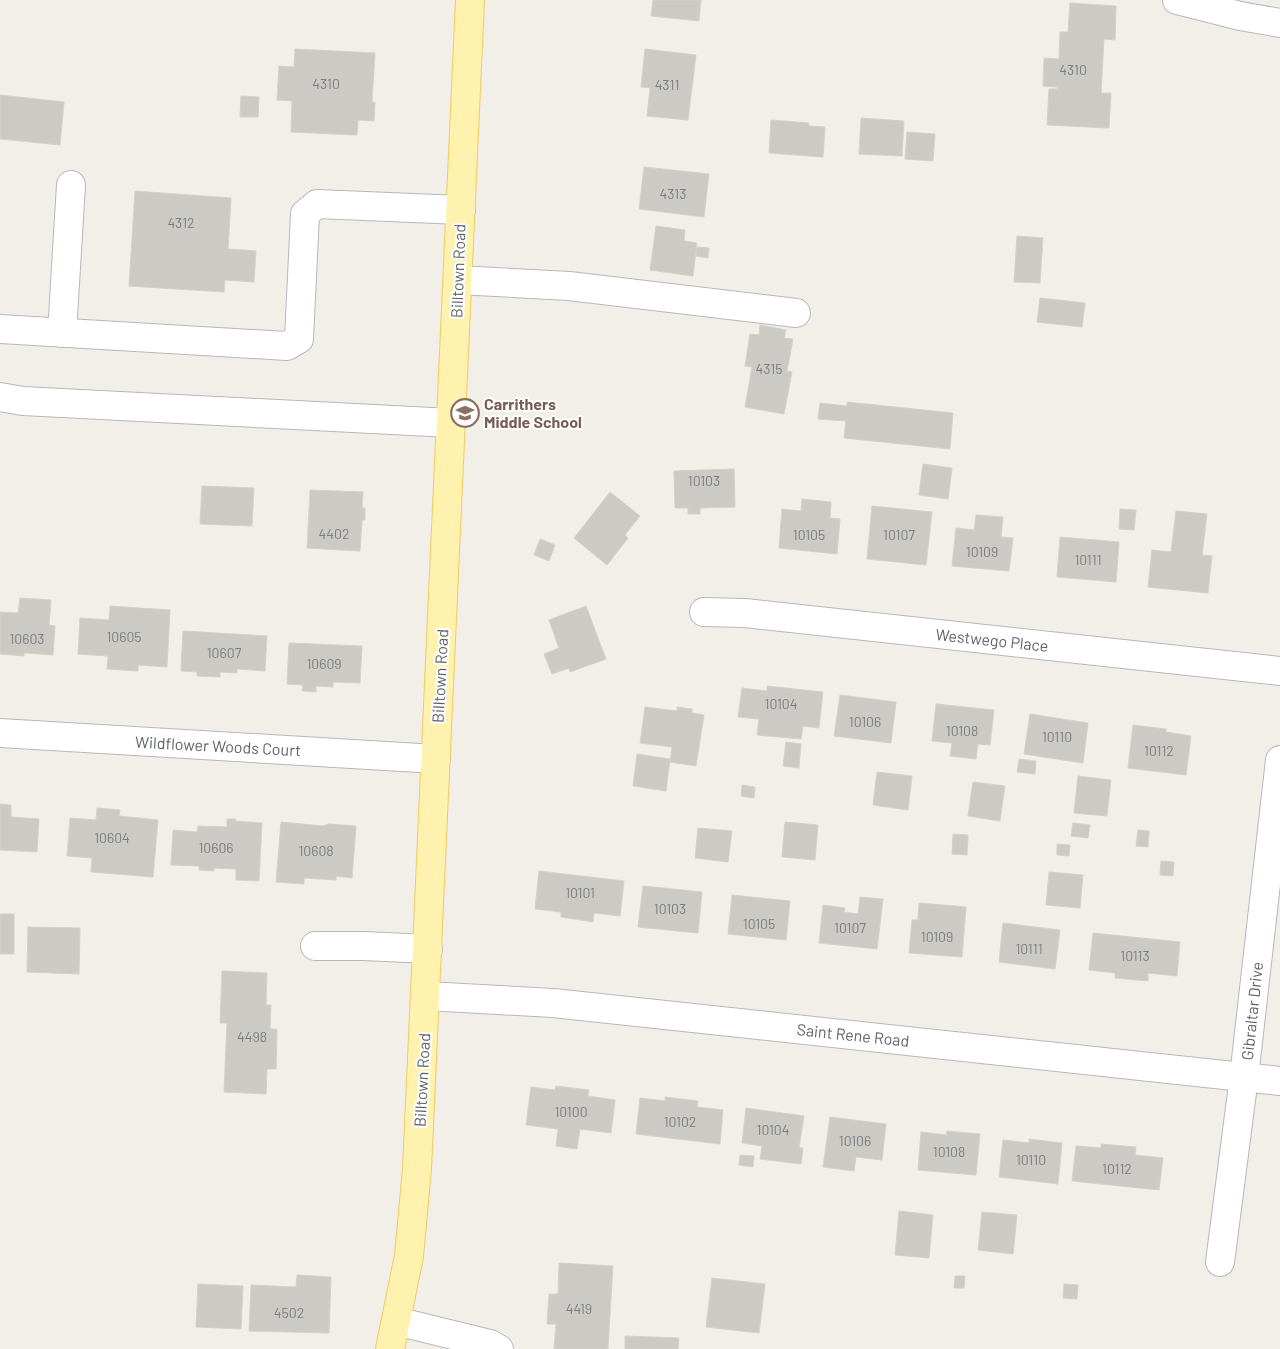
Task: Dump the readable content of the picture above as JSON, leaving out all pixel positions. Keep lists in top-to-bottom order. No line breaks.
{"streets":{"main road":["Billtown Road"],"street":["Westwego Place","Wildflower Woods Court","Gibraltar Drive","Saint Rene Road"]},"crossings":[["Billtown Road","Wildflower Woods Court"],["Billtown Road","Saint Rene Road"],["Gibraltar Drive","Saint Rene Road"]],"places":{"school or university":["Carrithers Middle School"]},"house_numbers":["4310","4310","4311","4313","4312","4315","10103","4402","10105","10107","10109","10111","10605","10603","10607","10609","10104","10106","10108","10110","10112","10604","10606","10608","10101","10103","10105","10107","10109","10111","10113","4498","10100","10102","10104","10106","10108","10110","10112","4419","4502"]}
